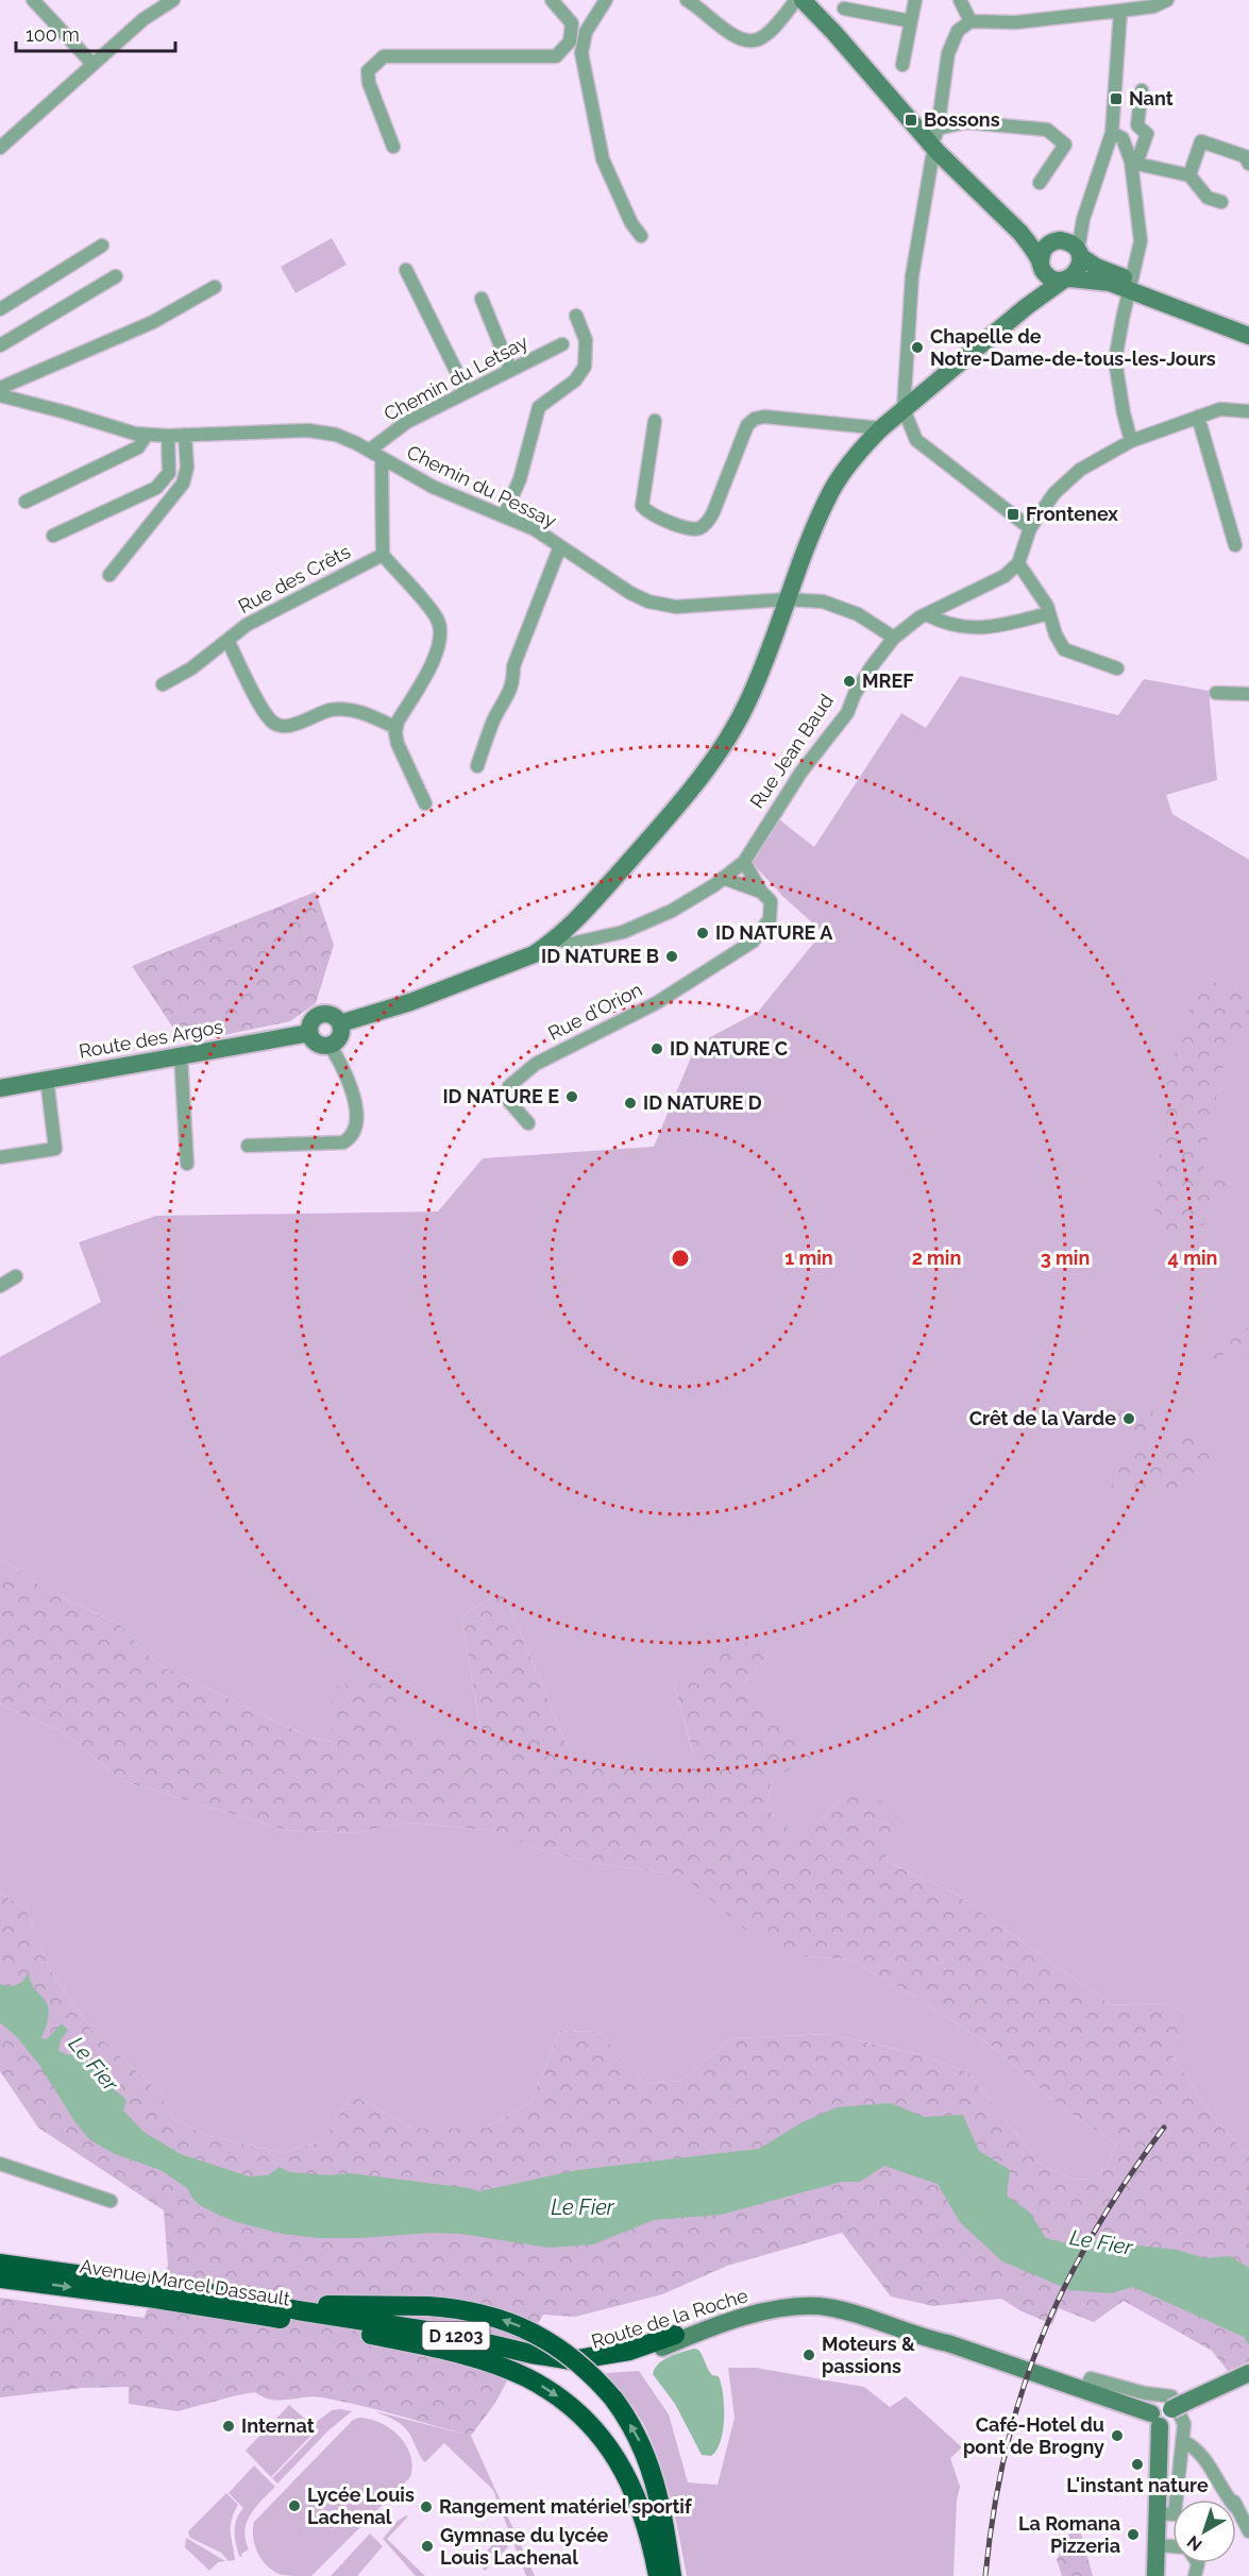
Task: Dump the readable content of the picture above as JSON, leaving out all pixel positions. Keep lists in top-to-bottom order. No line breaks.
{"streets":{"highway":["Avenue Marcel Dassault","Route de la Roche","D 1203"],"street":["Chemin du Letsay","Chemin du Pessay","Rue des Crêts","Rue Jean Baud","Rue d’Orion","Route des Argos"]},"crossings":[["Chemin du Letsay","Chemin du Pessay"],["Chemin du Pessay","Rue Jean Baud"],["Avenue Marcel Dassault","Route de la Roche"],["Avenue Marcel Dassault","D 1203"],["Route de la Roche","D 1203"]],"water":["Le Fier"],"places":{"transit":["Nant","Bossons","Frontenex"],"other":["Chapelle de Notre-Dame-de-tous-les-Jours","MREF","ID NATURE A","ID NATURE B","ID NATURE C","ID NATURE E","ID NATURE D","Crêt de la Varde","Moteurs & passions","Internat","Café-Hotel du pont de Brogny","L'instant nature","Lycée Louis Lachenal","Rangement matériel sportif","La Romana Pizzeria","Gymnase du lycée Louis Lachenal"]},"scale_bar":"100 m","north":"bottom left","rings":["1 min","2 min","3 min","4 min"]}
